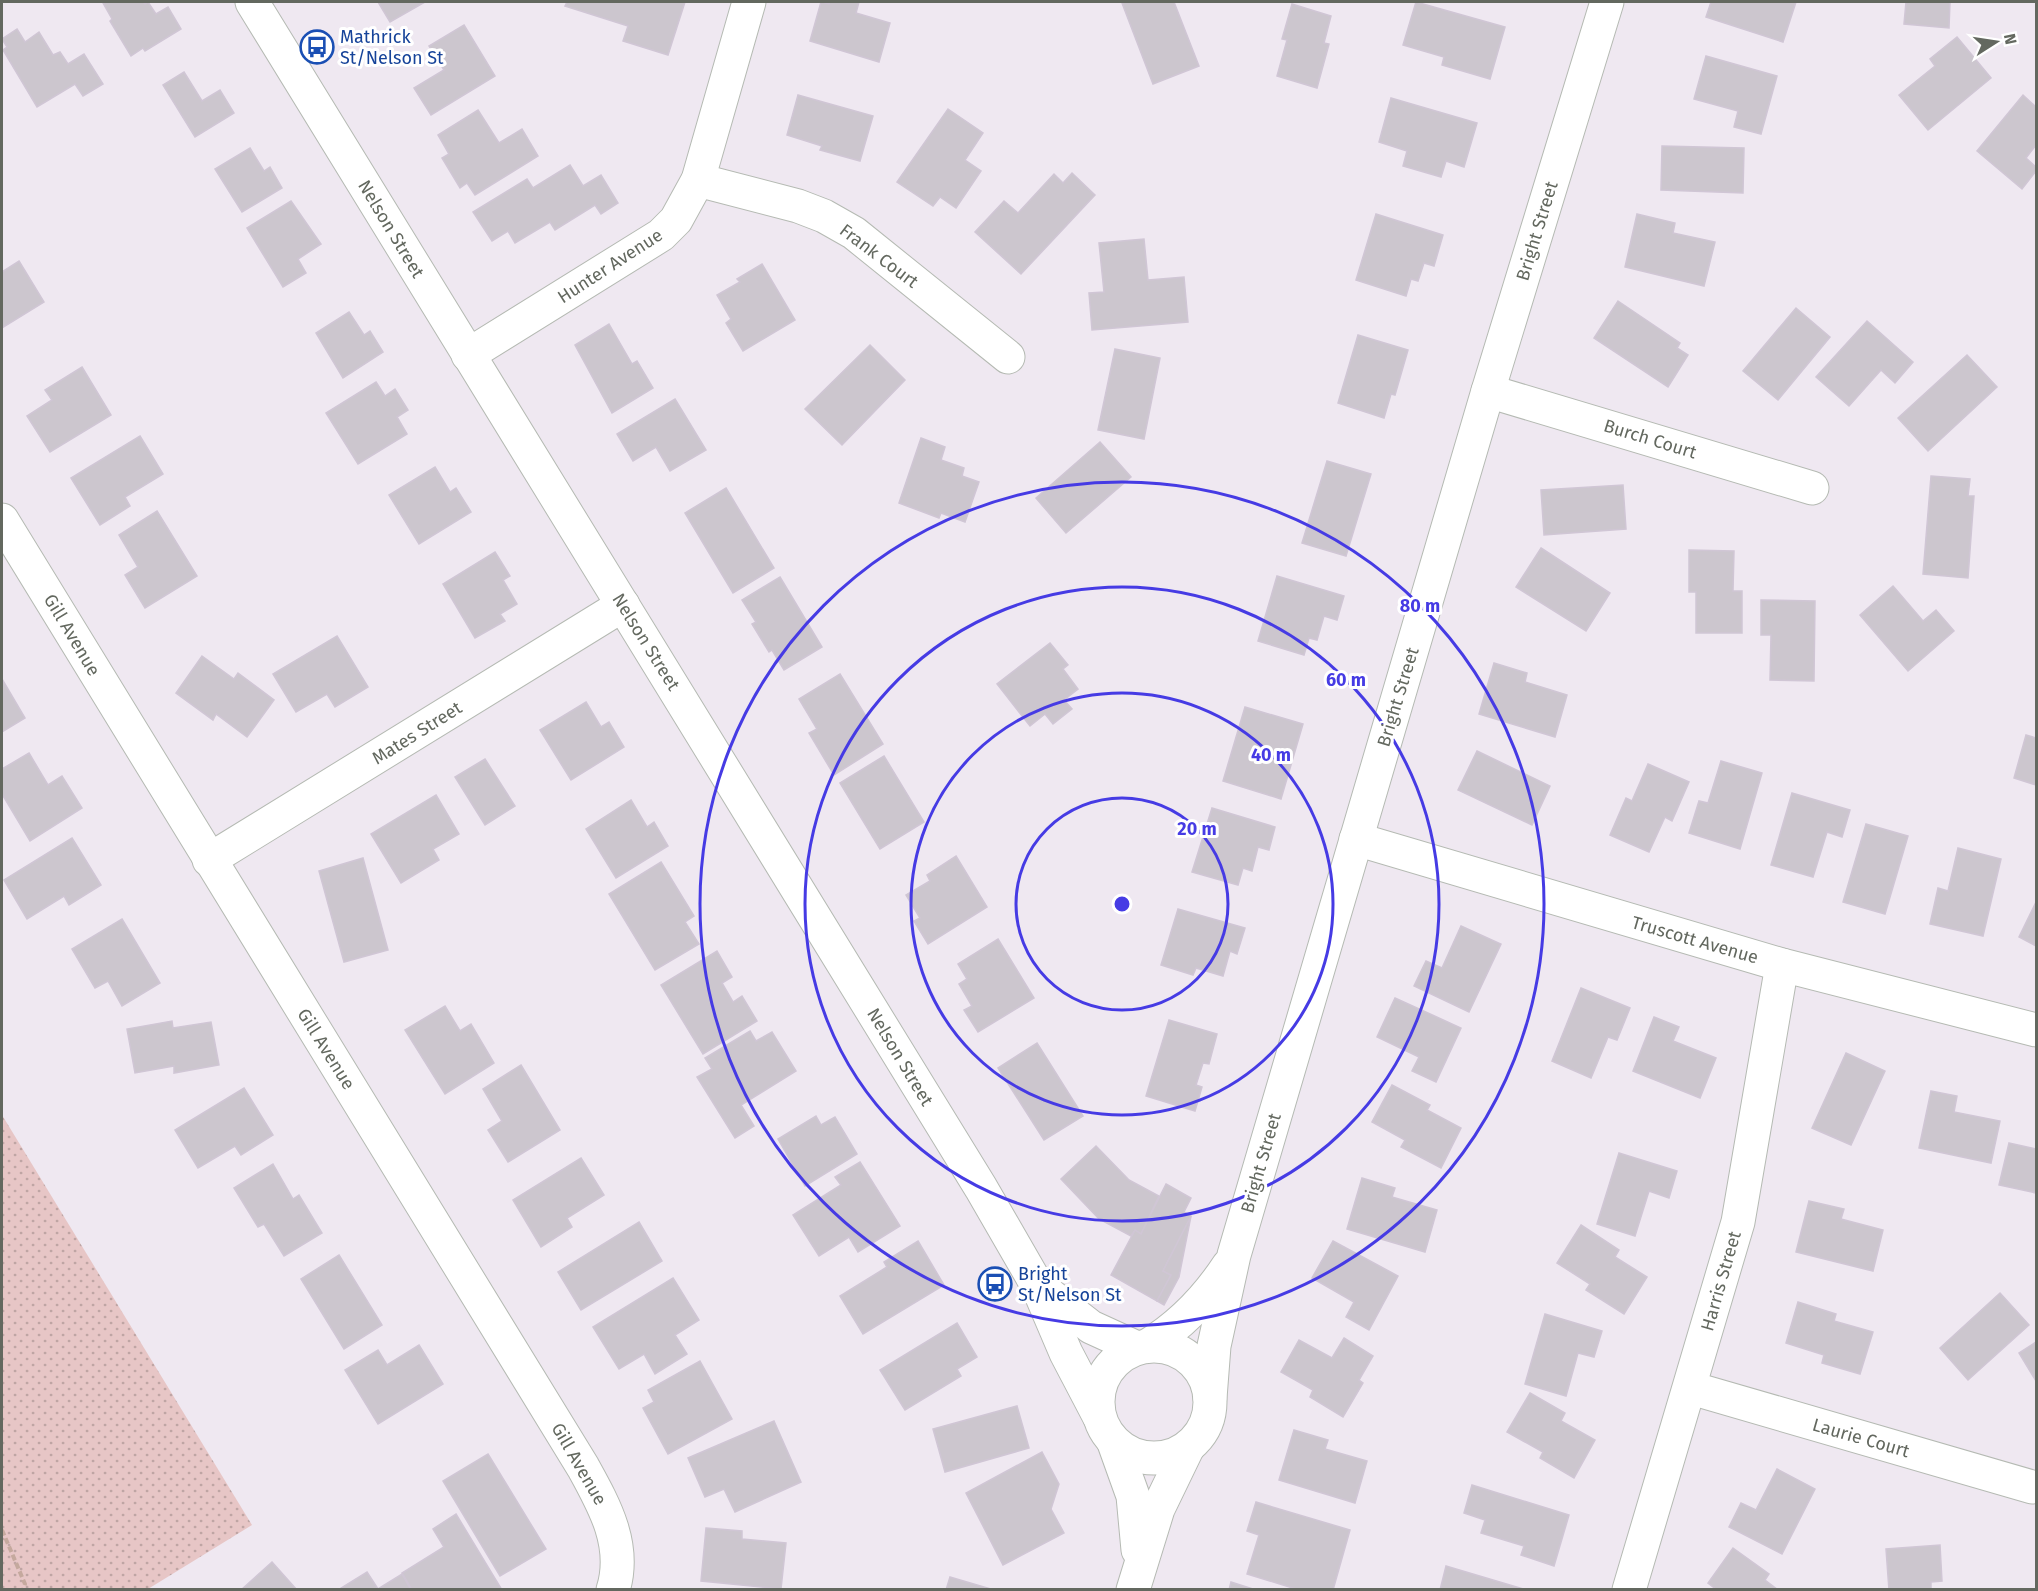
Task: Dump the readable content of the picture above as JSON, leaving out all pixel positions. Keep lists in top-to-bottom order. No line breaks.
{"streets":{"street":["Nelson Street","Bright Street","Frank Court","Hunter Avenue","Burch Court","Gill Avenue","Mates Street","Truscott Avenue","Harris Street","Laurie Court"]},"crossings":[["Nelson Street","Bright Street"],["Nelson Street","Hunter Avenue"],["Nelson Street","Mates Street"],["Bright Street","Burch Court"],["Bright Street","Truscott Avenue"],["Frank Court","Hunter Avenue"],["Gill Avenue","Mates Street"],["Truscott Avenue","Harris Street"],["Harris Street","Laurie Court"]],"places":{"bus stop":["Mathrick St/Nelson St","Bright St/Nelson St"]},"north":"right","rings":["80 m","60 m","40 m","20 m"]}
